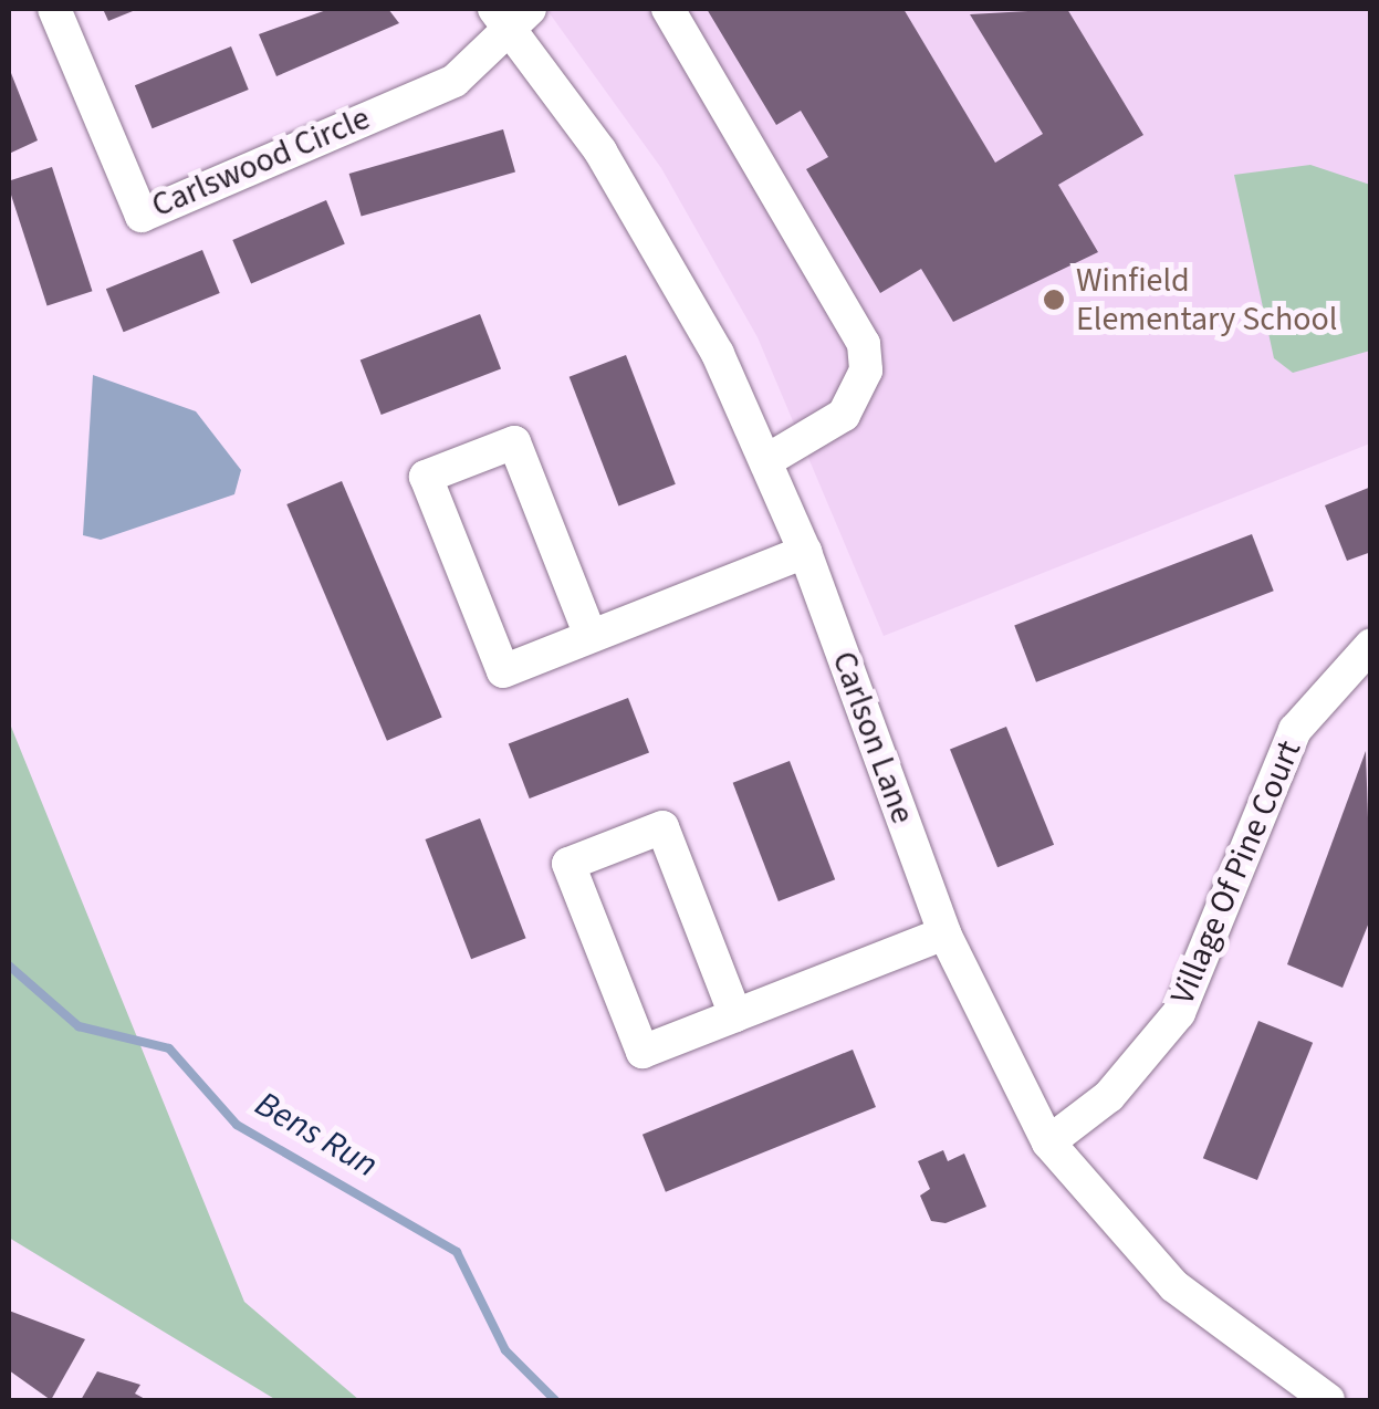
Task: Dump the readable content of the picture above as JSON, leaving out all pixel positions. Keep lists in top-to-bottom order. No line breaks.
{"streets":{"street":["Carlswood Circle","Carlson Lane","Village Of Pine Court"]},"crossings":[["Carlswood Circle","Carlson Lane"],["Carlson Lane","Village Of Pine Court"]],"water":["Bens Run"],"places":["Winfield Elementary School"]}
